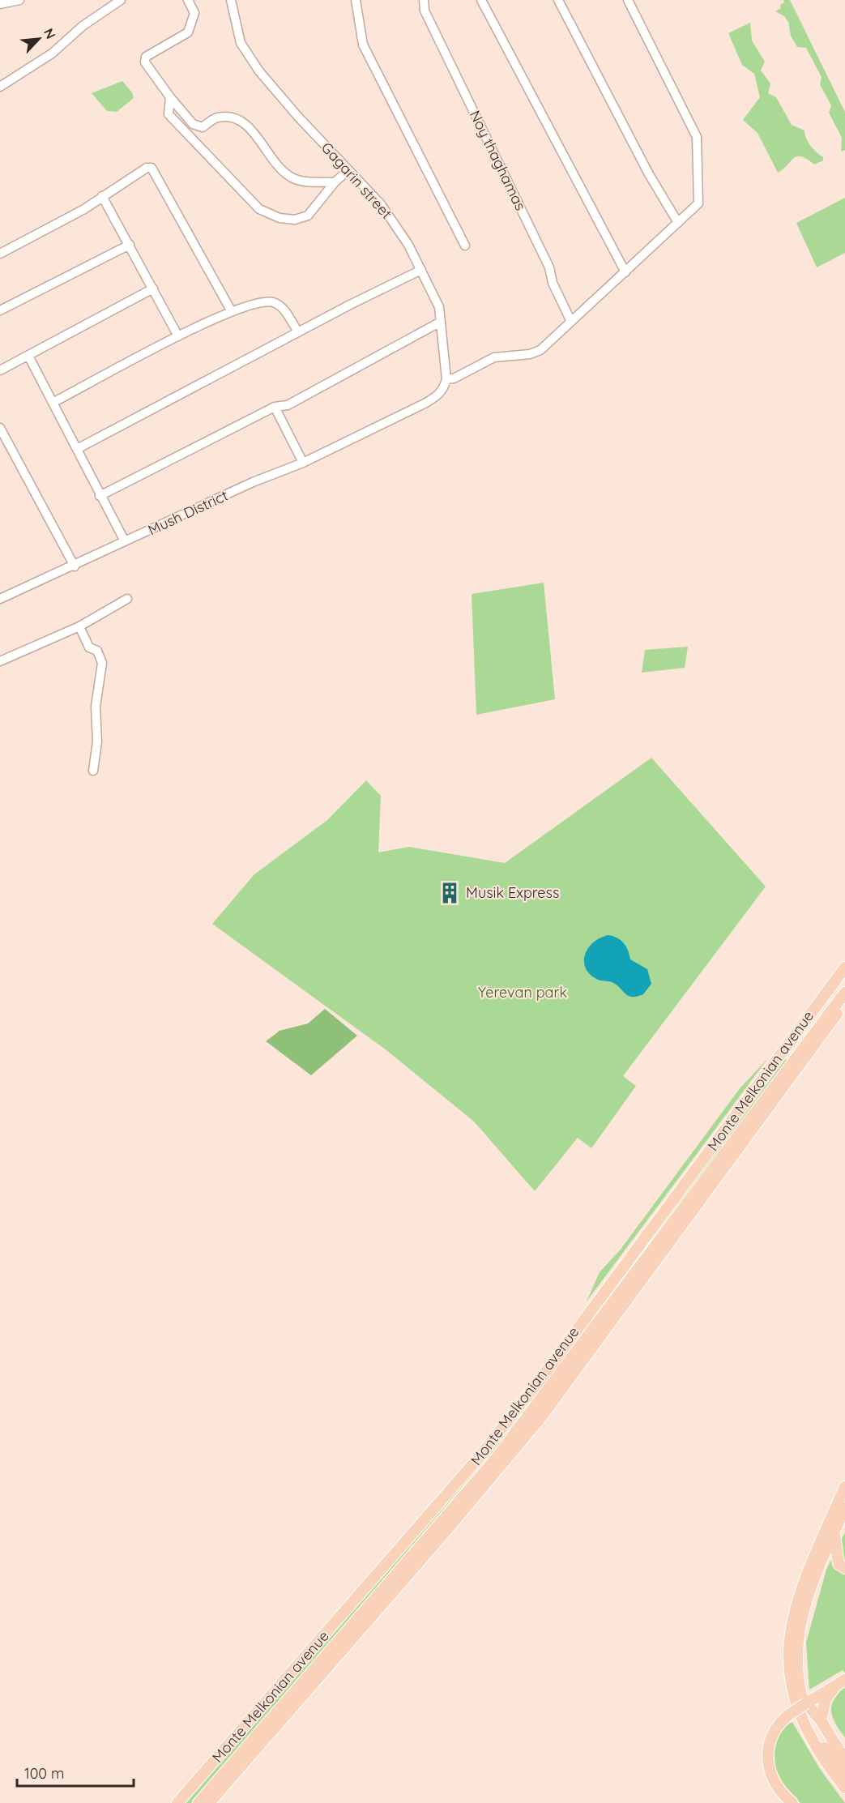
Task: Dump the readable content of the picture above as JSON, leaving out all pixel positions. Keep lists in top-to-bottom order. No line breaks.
{"streets":{"main road":["Monte Melkonian avenue"],"street":["Noy thaghamas","Gagarin street","Mush District"]},"crossings":[["Gagarin street","Mush District"]],"parks":["Yerevan park"],"places":{"building":["Musik Express"]},"scale_bar":"100 m","north":"top right"}
